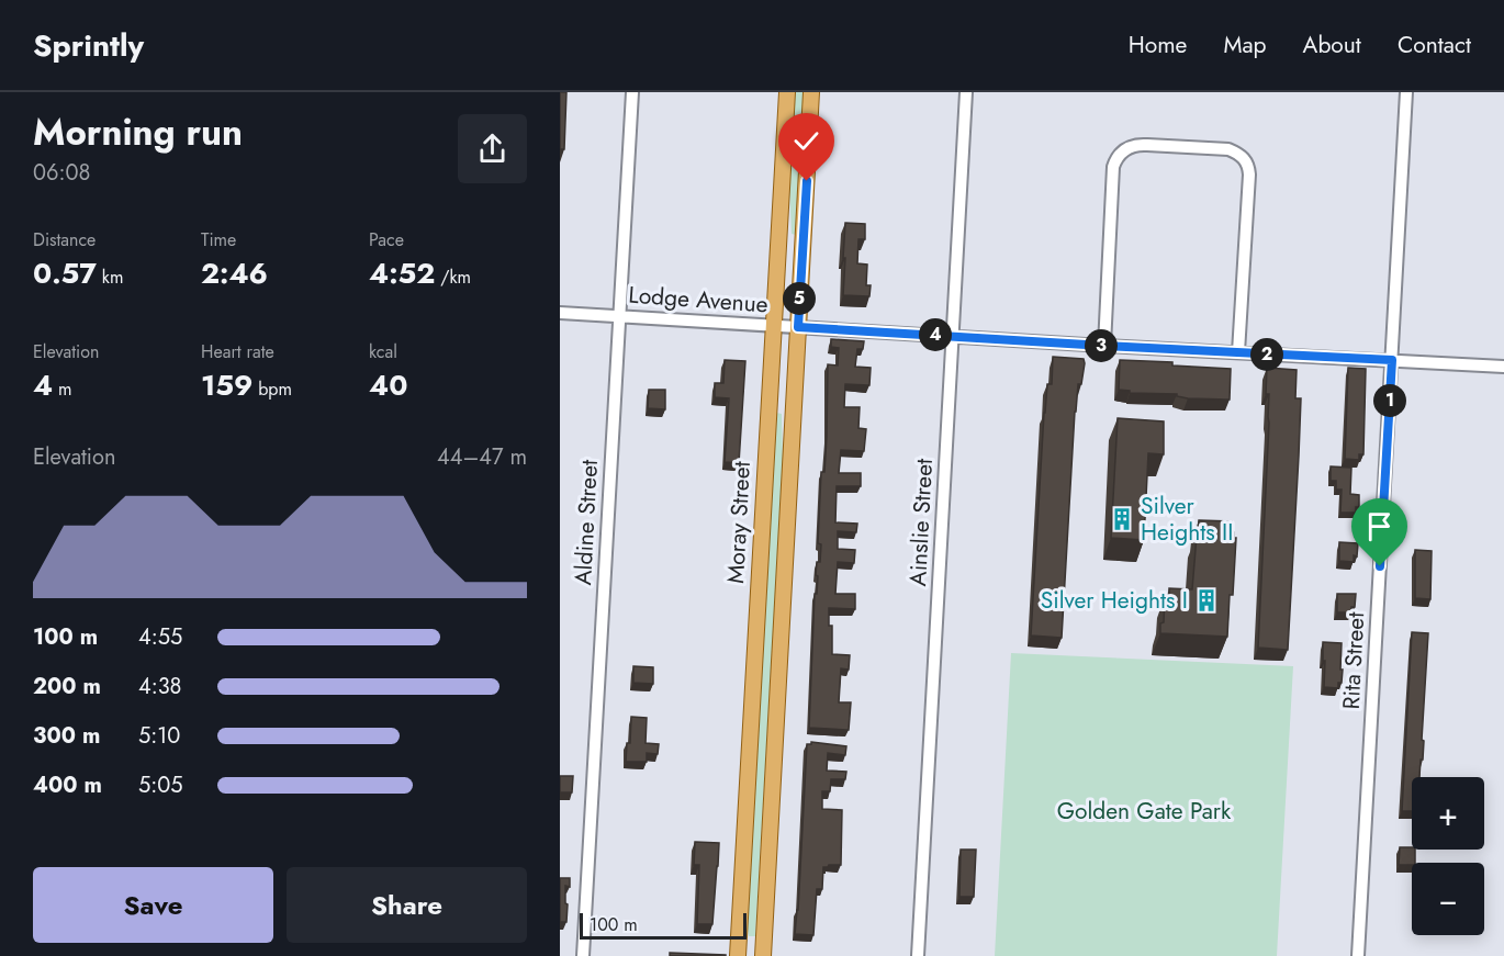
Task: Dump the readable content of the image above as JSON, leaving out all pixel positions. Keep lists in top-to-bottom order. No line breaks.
{"streets":{"main road":["Moray Street"],"street":["Lodge Avenue","Aldine Street","Ainslie Street","Rita Street"]},"crossings":[["Lodge Avenue","Aldine Street"],["Lodge Avenue","Moray Street"],["Lodge Avenue","Ainslie Street"],["Lodge Avenue","Rita Street"]],"parks":["Golden Gate Park"],"places":{"building":["Silver Heights II","Silver Heights I"]},"scale_bar":"100 m","page":{"header":"Sprintly","nav":["Home","Map","About","Contact"],"heading":["Morning run","06:08"],"stats":[["Distance","0.57 km"],["Time","2:46"],["Pace","4:52 /km"],["Elevation","4 m"],["Heart rate","159 bpm"],["kcal","40"]],"pins":["5","4","3","2","1"],"chart":["Elevation","44–47 m"],"list":[{"name":"100 m","note":"4:55"},{"name":"200 m","note":"4:38"},{"name":"300 m","note":"5:10"},{"name":"400 m","note":"5:05"}],"map_buttons":["+","−"],"buttons":["Save","Share"],"scale":"100 m"}}
